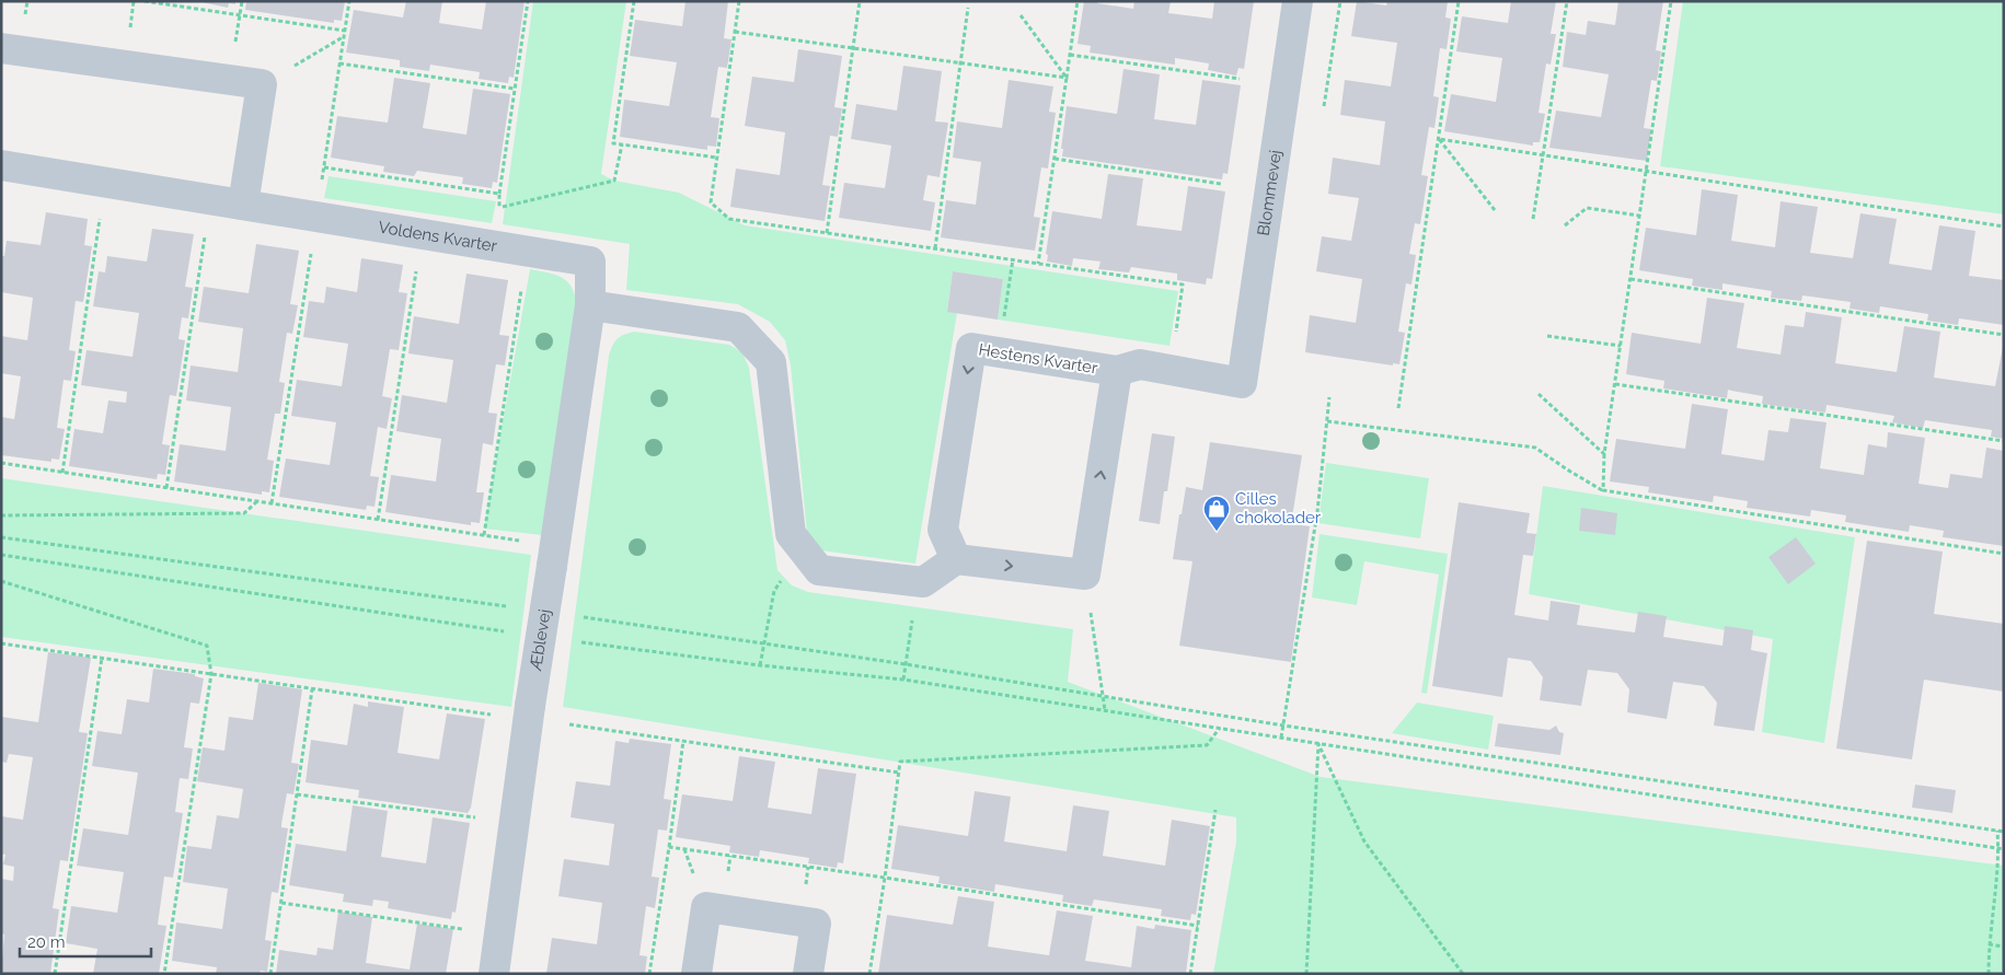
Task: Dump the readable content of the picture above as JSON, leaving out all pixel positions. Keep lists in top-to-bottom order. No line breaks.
{"streets":{"street":["Blommevej","Voldens Kvarter","Hestens Kvarter","Æblevej"]},"crossings":[["Voldens Kvarter","Æblevej"]],"places":{"shop":["Cilles chokolader"]},"scale_bar":"20 m"}
